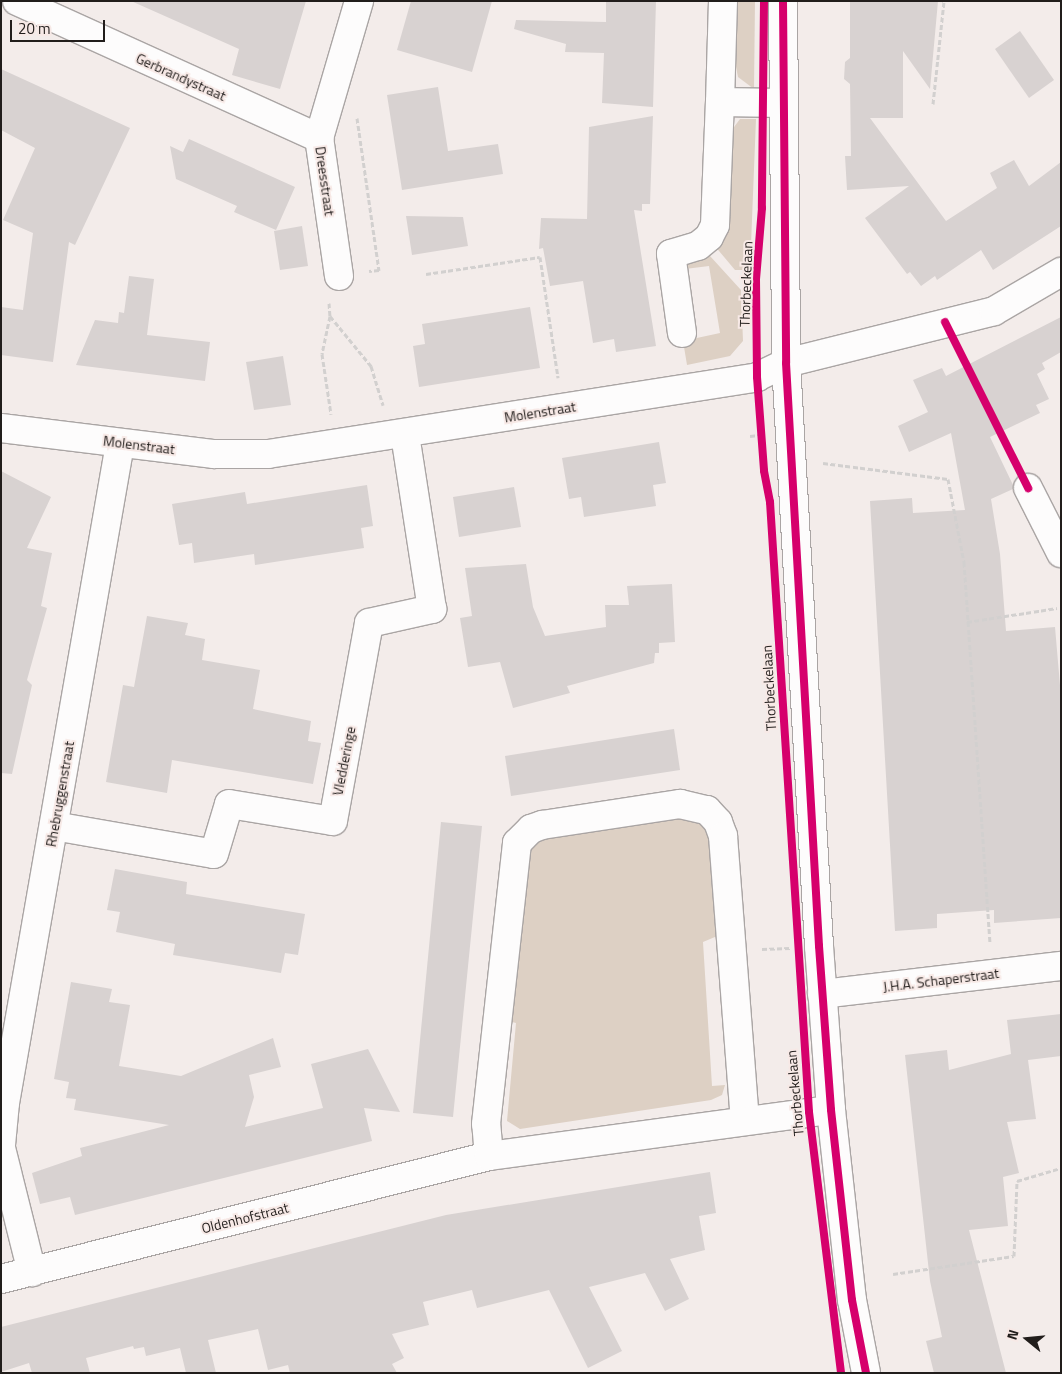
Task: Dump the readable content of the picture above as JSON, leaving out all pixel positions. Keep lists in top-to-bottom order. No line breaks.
{"streets":{"street":["Gerbrandystraat","Dreesstraat","Thorbeckelaan","Molenstraat","Vledderinge","Rhebruggenstraat","J.H.A. Schaperstraat","Oldenhofstraat"]},"crossings":[["Gerbrandystraat","Dreesstraat"],["Thorbeckelaan","Oldenhofstraat"],["Molenstraat","Vledderinge"],["Molenstraat","Rhebruggenstraat"],["Vledderinge","Rhebruggenstraat"],["Rhebruggenstraat","Oldenhofstraat"]],"scale_bar":"20 m","north":"left"}
